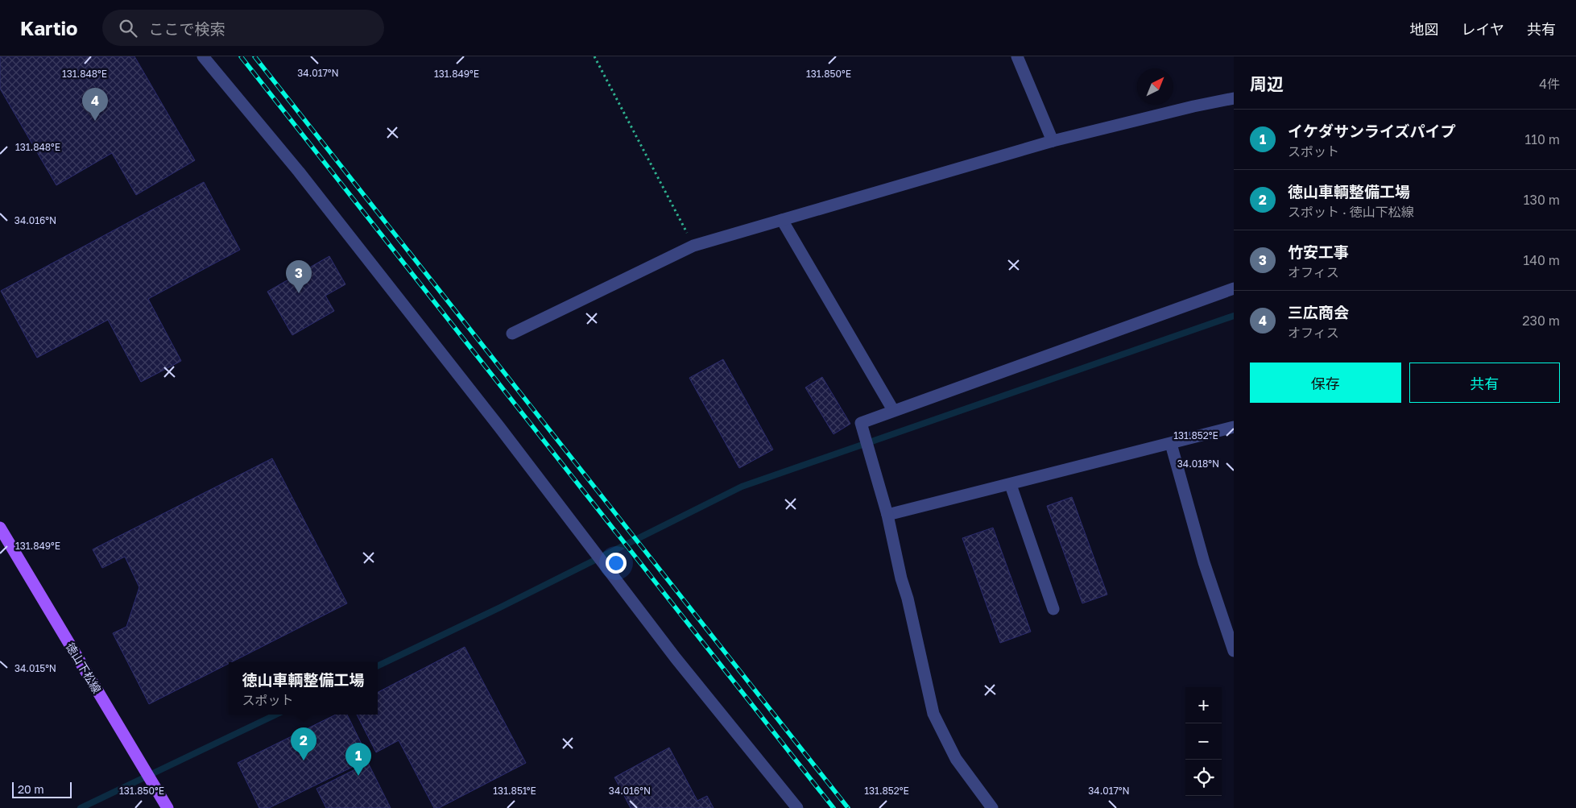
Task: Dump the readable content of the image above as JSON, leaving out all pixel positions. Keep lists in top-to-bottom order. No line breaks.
{"streets":{"main road":["徳山下松線"]},"scale_bar":"20 m","north":"top right","page":{"header":"Kartio","search":"ここで検索","nav":["地図","レイヤ","共有"],"heading":["周辺","4件"],"pins":["4","3","2","1"],"list":[{"mark":"1","name":"イケダサンライズパイプ","note":"スポット","value":"110 m"},{"mark":"2","name":"徳山車輌整備工場","note":"スポット · 徳山下松線","value":"130 m"},{"mark":"3","name":"竹安工事","note":"オフィス","value":"140 m"},{"mark":"4","name":"三広商会","note":"オフィス","value":"230 m"}],"buttons":["保存","共有"],"popup":["徳山車輌整備工場","スポット"],"map_buttons":["+","−"],"scale":"20 m"},"coordinates":["34.017°N","131.849°E","131.848°E","131.850°E","34.016°N","131.852°E","34.018°N","34.015°N","131.851°E"]}
